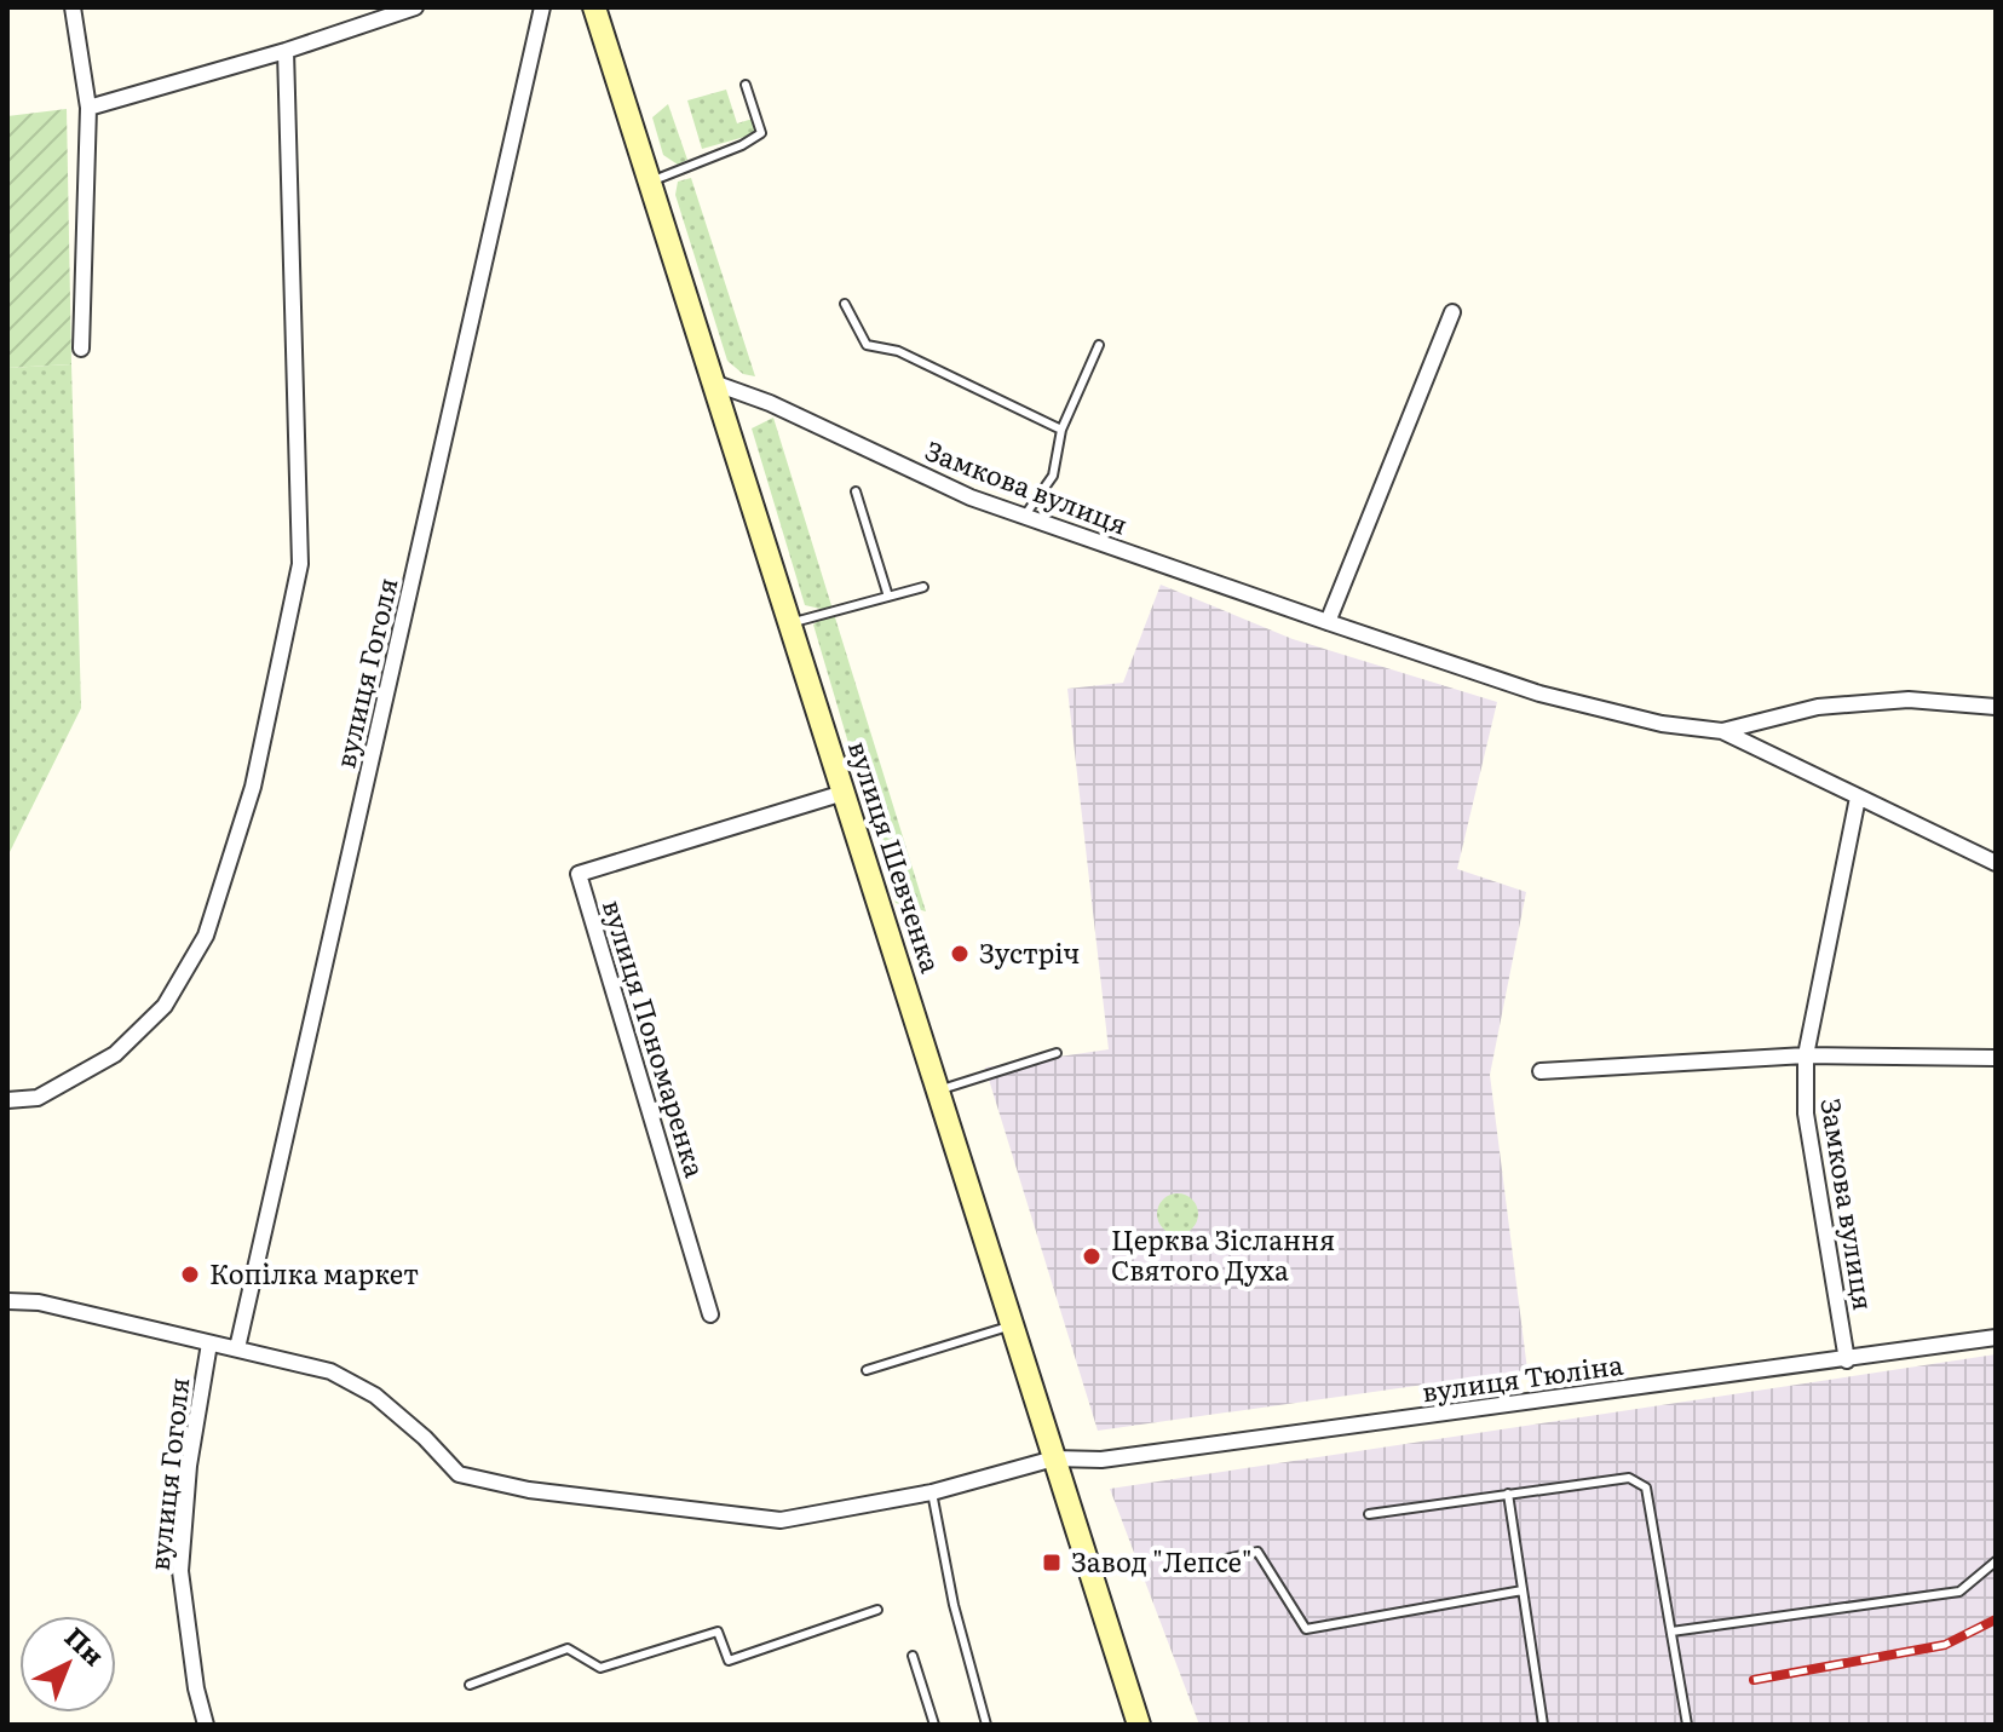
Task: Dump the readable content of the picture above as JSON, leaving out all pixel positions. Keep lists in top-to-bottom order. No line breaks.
{"streets":{"main road":["вулиця Шевченка"],"street":["Замкова вулиця","вулиця Гоголя","вулиця Пономаренка","вулиця Тюліна"]},"crossings":[["Замкова вулиця","вулиця Шевченка"],["Замкова вулиця","вулиця Тюліна"],["вулиця Гоголя","вулиця Тюліна"],["вулиця Шевченка","вулиця Пономаренка"],["вулиця Шевченка","вулиця Тюліна"]],"places":{"other":["Зустріч","Церква Зіслання Святого Духа","Копілка маркет"],"transit":["Завод \"Лепсе\""]},"north":"top right"}
